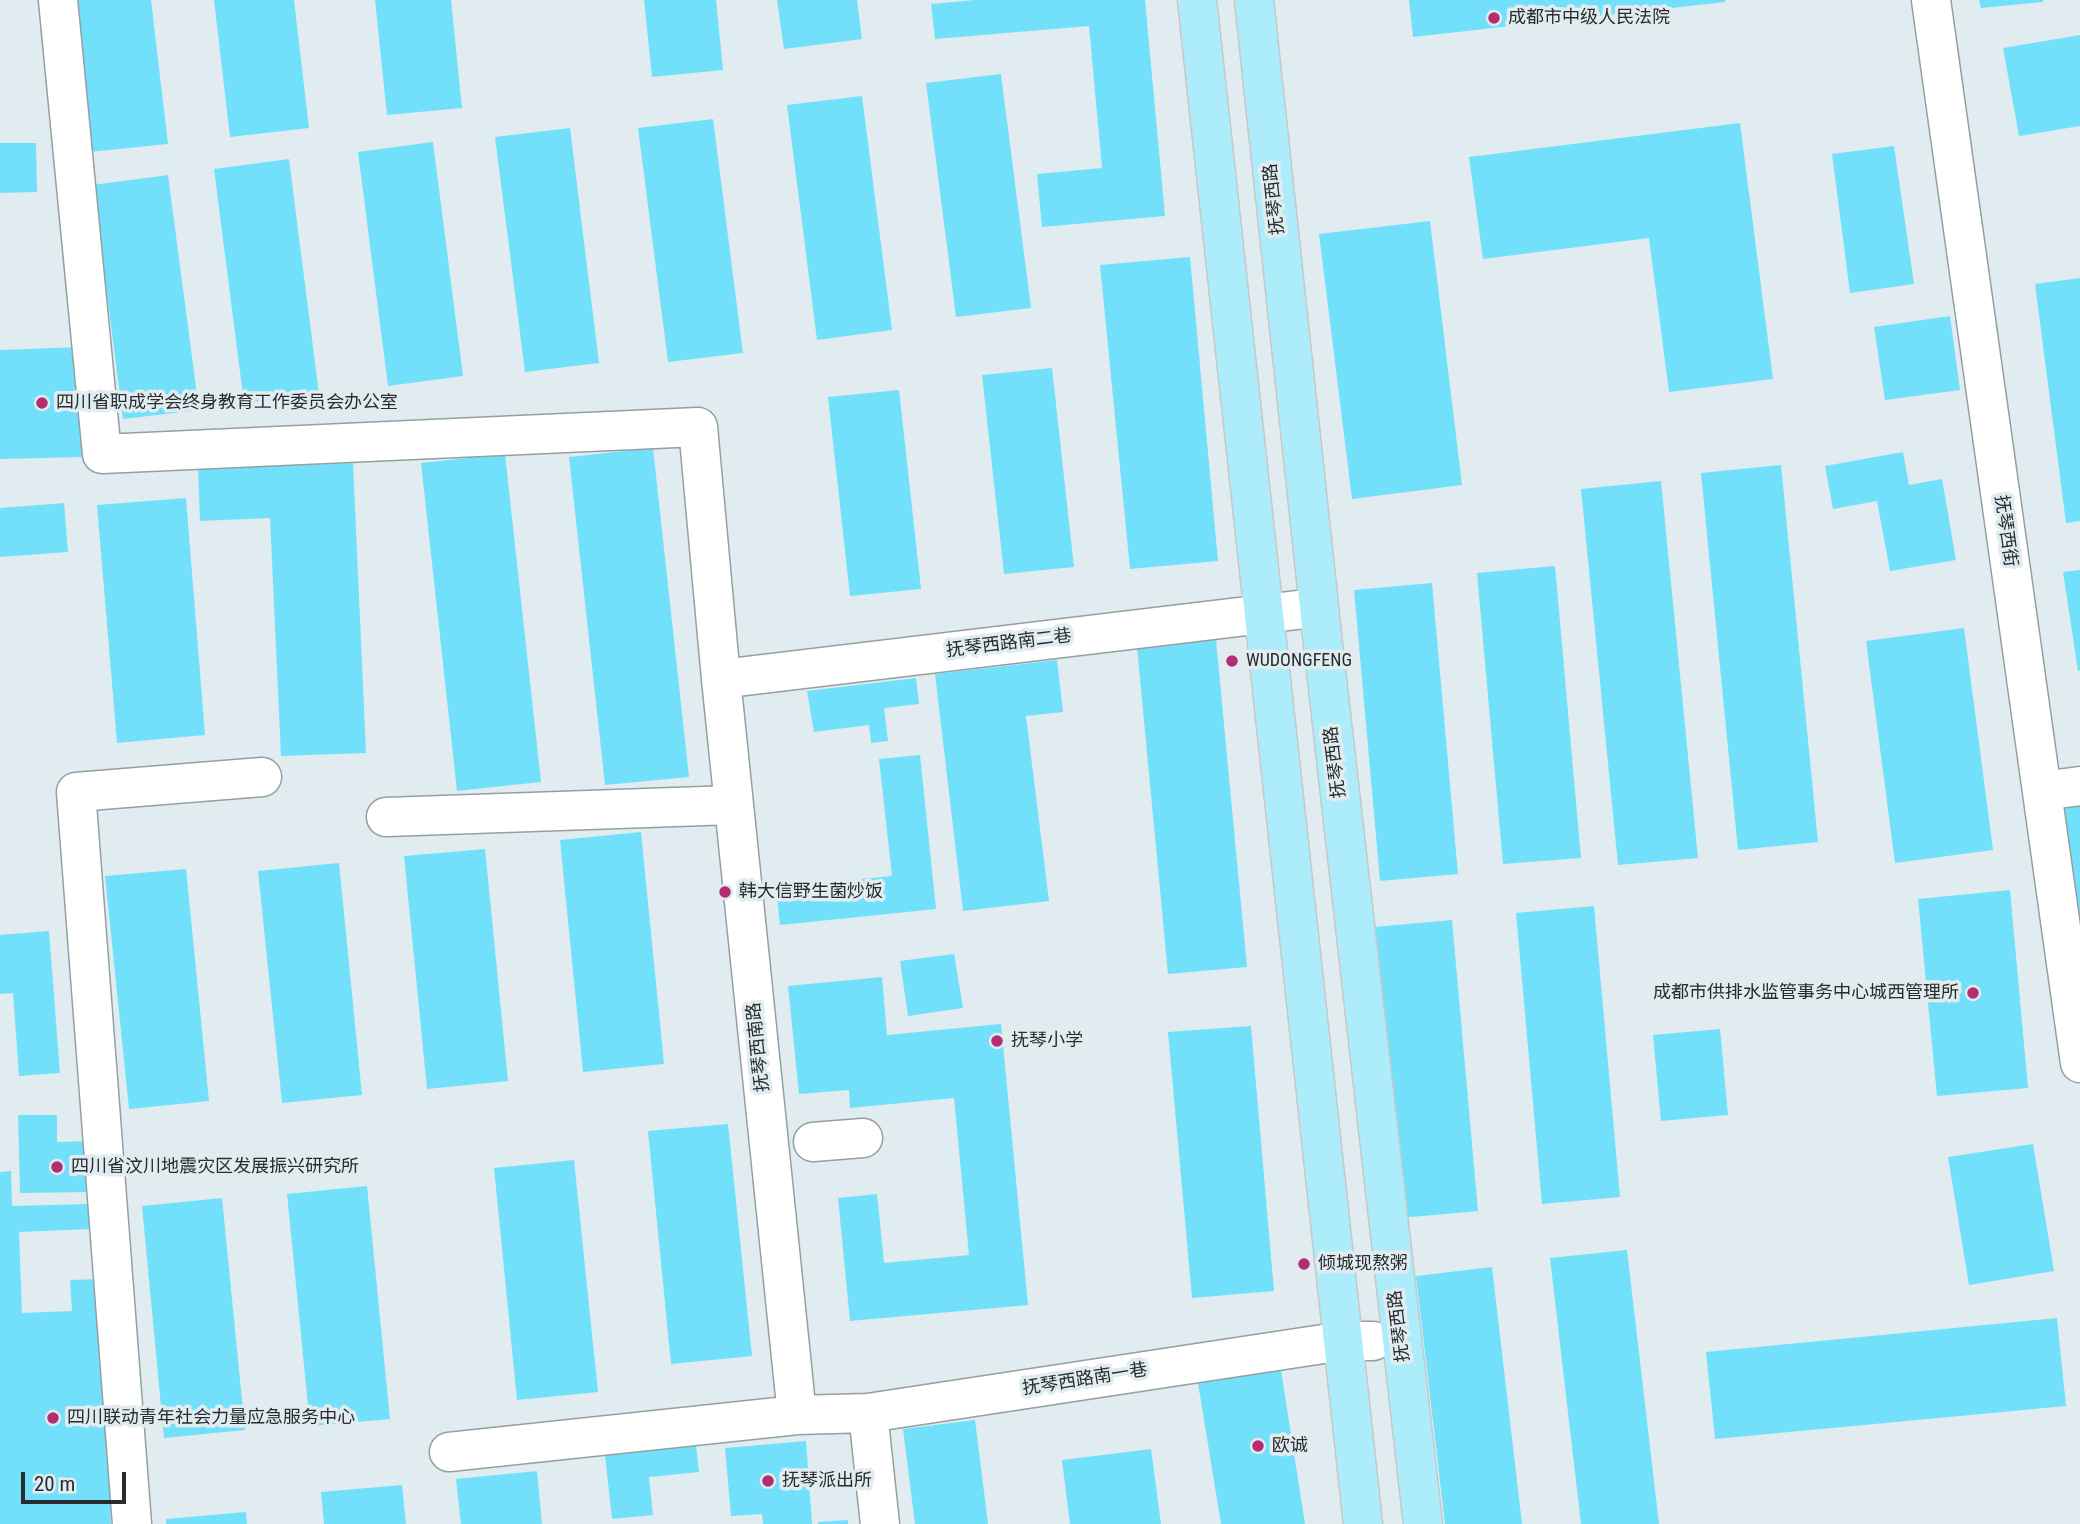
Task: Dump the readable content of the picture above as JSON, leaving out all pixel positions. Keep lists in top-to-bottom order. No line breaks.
{"streets":{"main road":["抚琴西路"],"street":["抚琴西街","抚琴西路南二巷","抚琴西南路","抚琴西路南一巷"]},"crossings":[["抚琴西路南二巷","抚琴西南路"],["抚琴西南路","抚琴西路南一巷"]],"places":["成都市中级人民法院","四川省职成学会终身教育工作委员会办公室","WUDONGFENG","韩大信野生菌炒饭","成都市供排水监管事务中心城西管理所","抚琴小学","四川省汶川地震灾区发展振兴研究所","倾城现熬粥","四川联动青年社会力量应急服务中心","欧诚","抚琴派出所"],"scale_bar":"20 m"}
